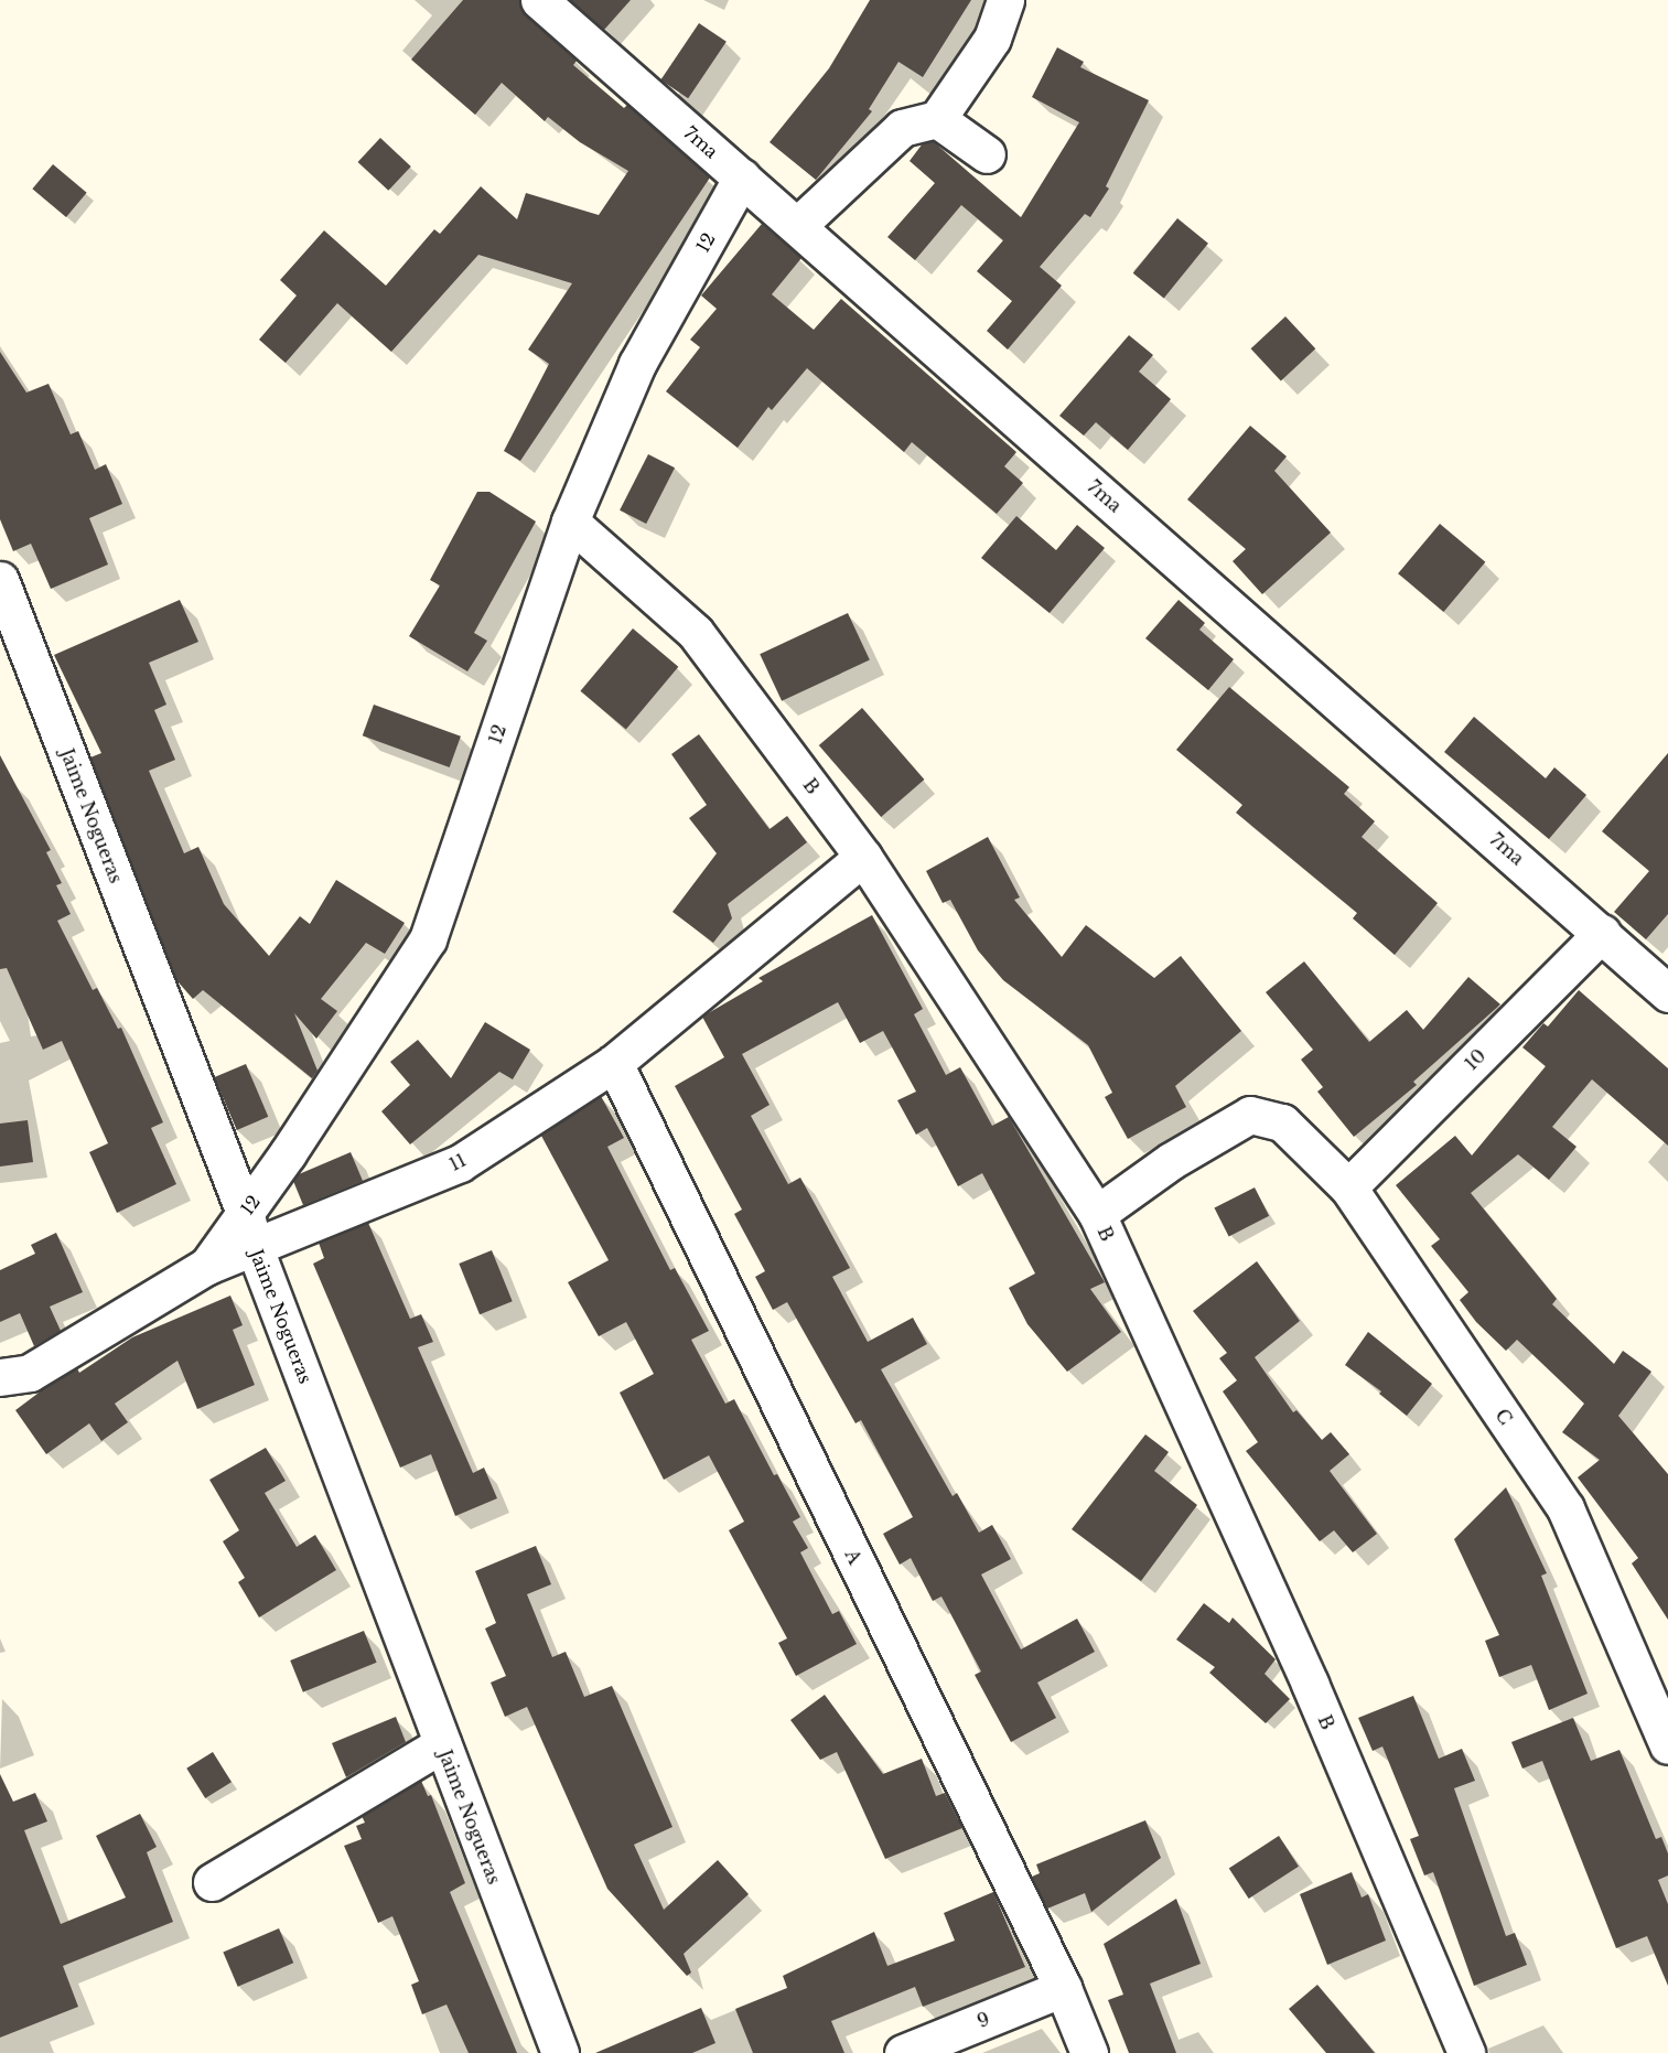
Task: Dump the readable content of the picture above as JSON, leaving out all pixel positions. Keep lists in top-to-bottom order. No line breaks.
{"streets":{"street":["7ma","12","B","Jaime Nogueras","10","11","C","A","9"]},"crossings":[["7ma","12"],["7ma","10"],["12","B"],["12","Jaime Nogueras"],["12","11"],["B","11"],["B","C"],["Jaime Nogueras","11"],["10","C"],["11","A"],["A","9"]]}
